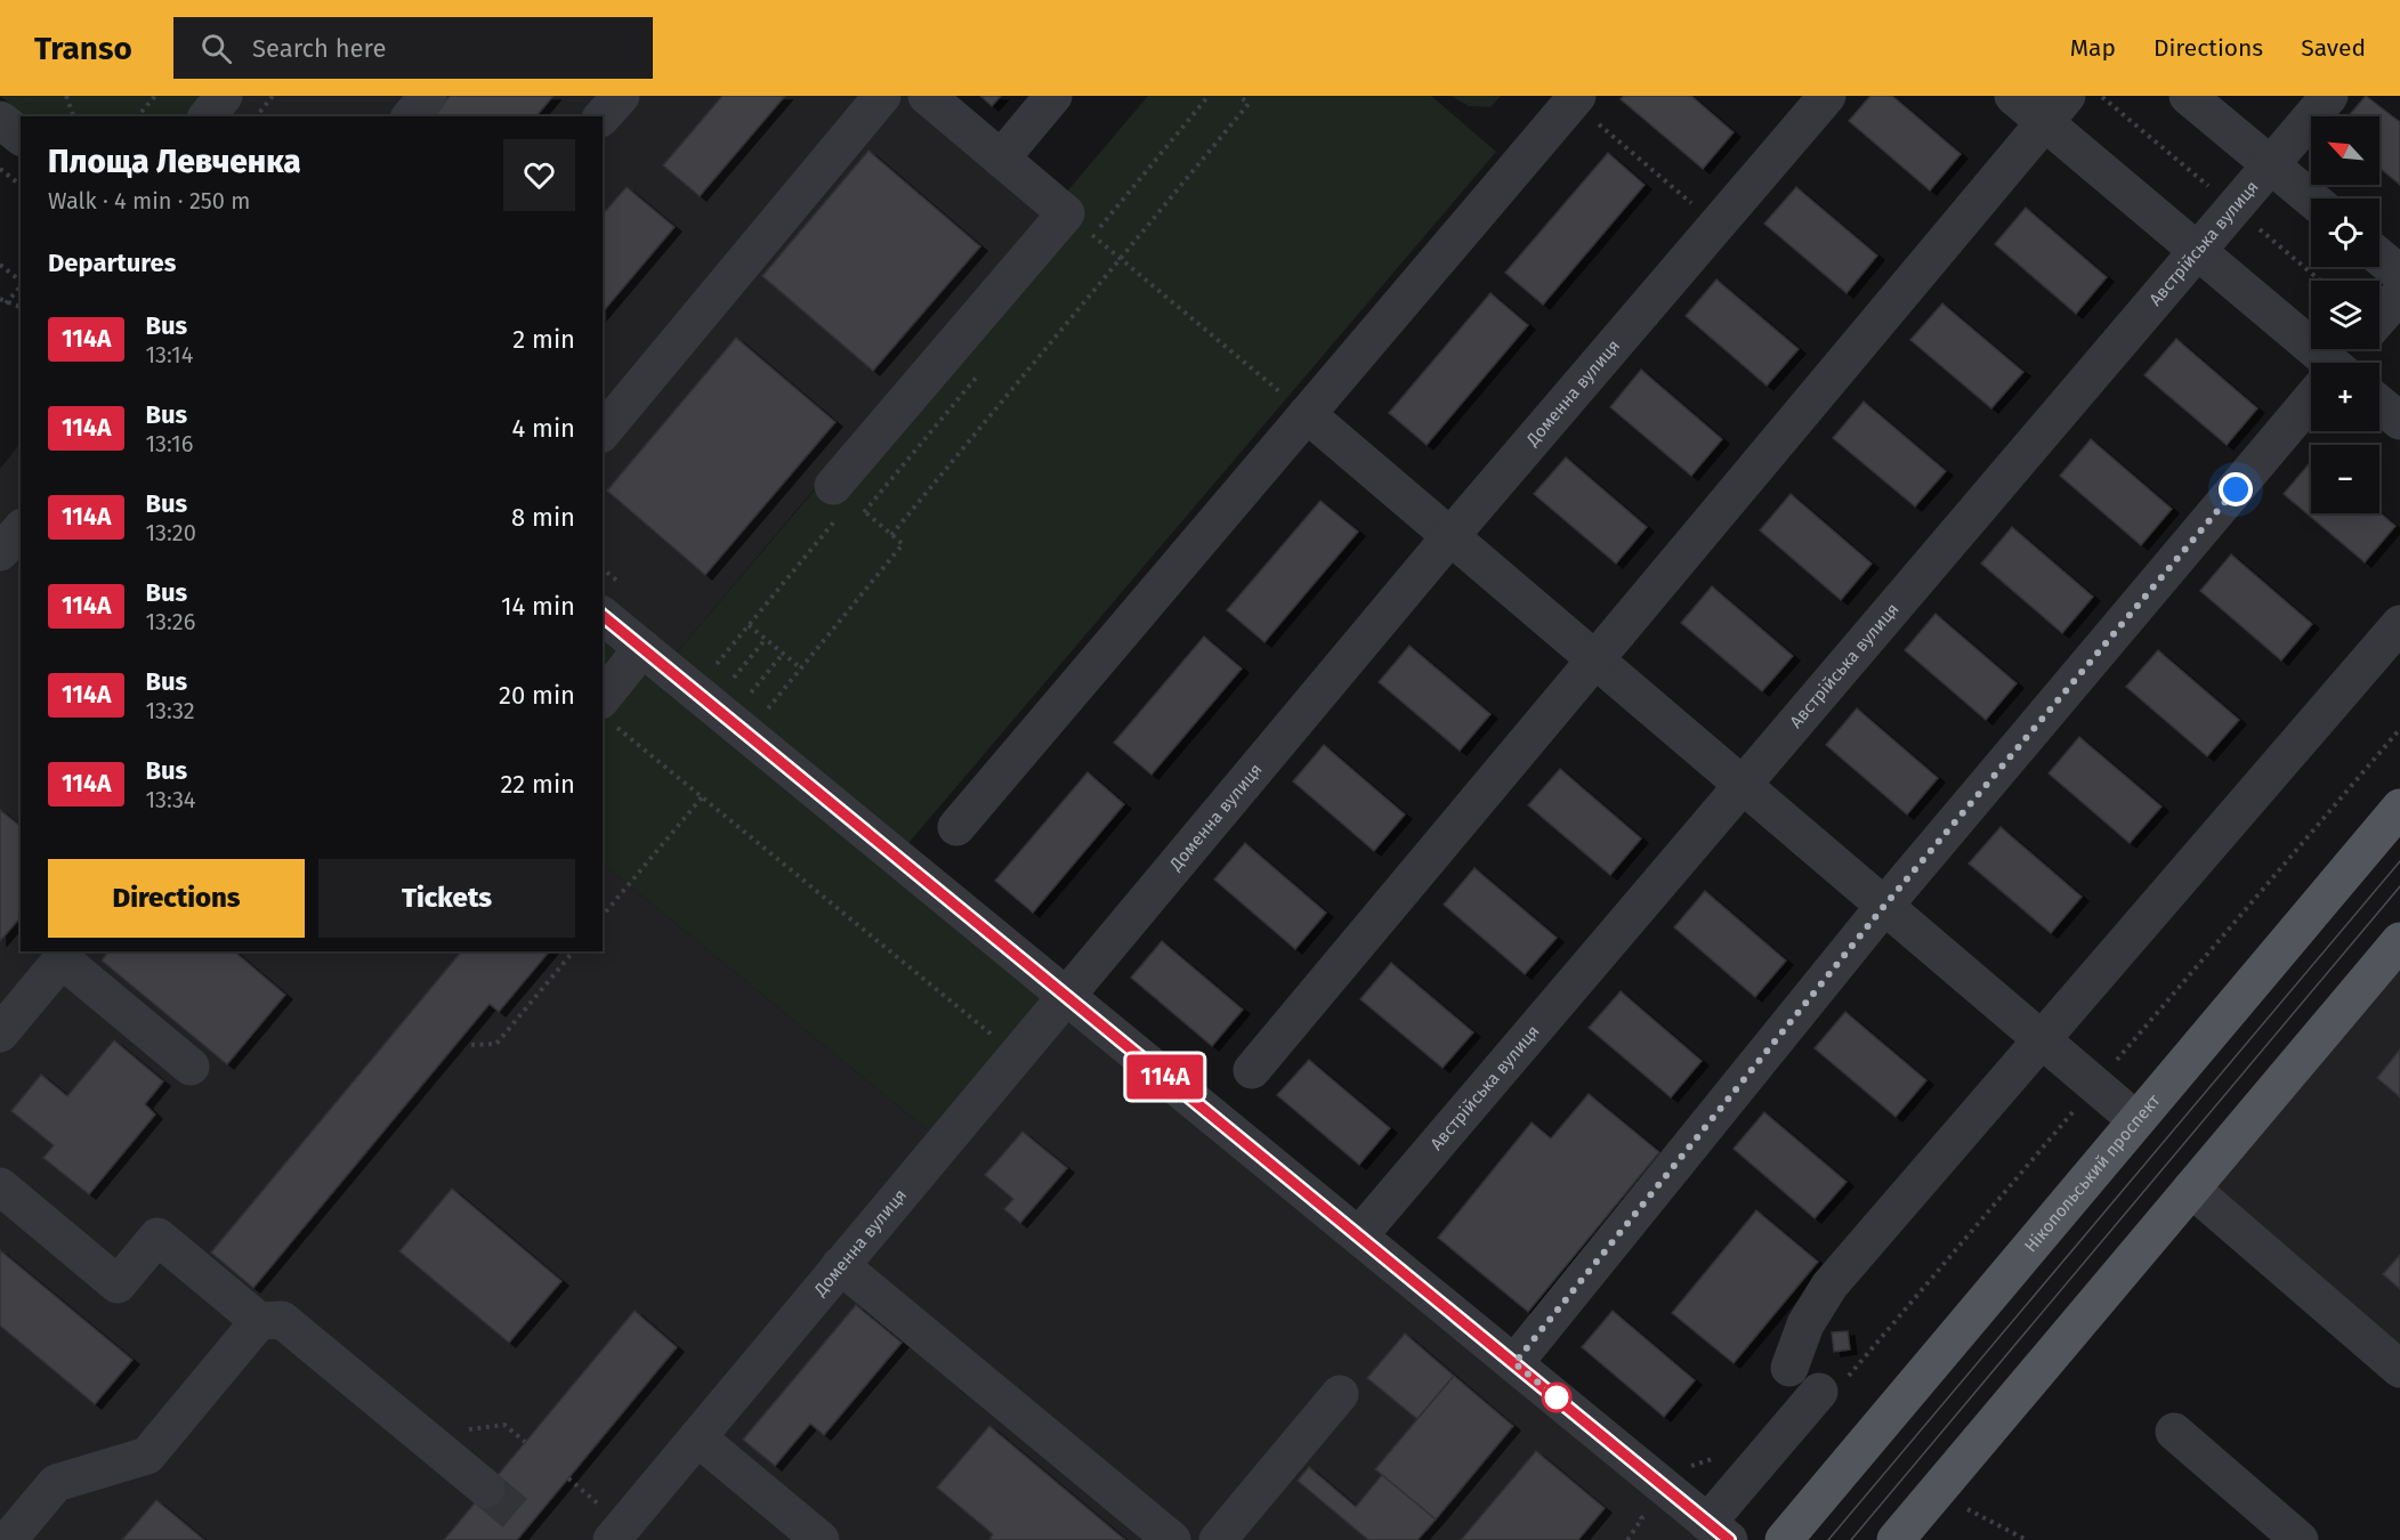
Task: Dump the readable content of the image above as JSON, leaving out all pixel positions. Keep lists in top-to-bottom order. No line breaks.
{"streets":{"main road":["Нікопольський проспект"],"street":["Австрійська вулиця","Доменна вулиця"]},"lines":["bus line 114А"],"north":"top left","page":{"header":"Transo","search":"Search here","nav":["Map","Directions","Saved"],"on_map":"114А","map_buttons":["+","−"],"heading":[["Площа Левченка","Walk · 4 min · 250 m"],"Departures"],"list":[{"mark":"114А","name":"Bus","note":"13:14","value":"2 min"},{"mark":"114А","name":"Bus","note":"13:16","value":"4 min"},{"mark":"114А","name":"Bus","note":"13:20","value":"8 min"},{"mark":"114А","name":"Bus","note":"13:26","value":"14 min"},{"mark":"114А","name":"Bus","note":"13:32","value":"20 min"},{"mark":"114А","name":"Bus","note":"13:34","value":"22 min"}],"buttons":["Directions","Tickets"]}}
